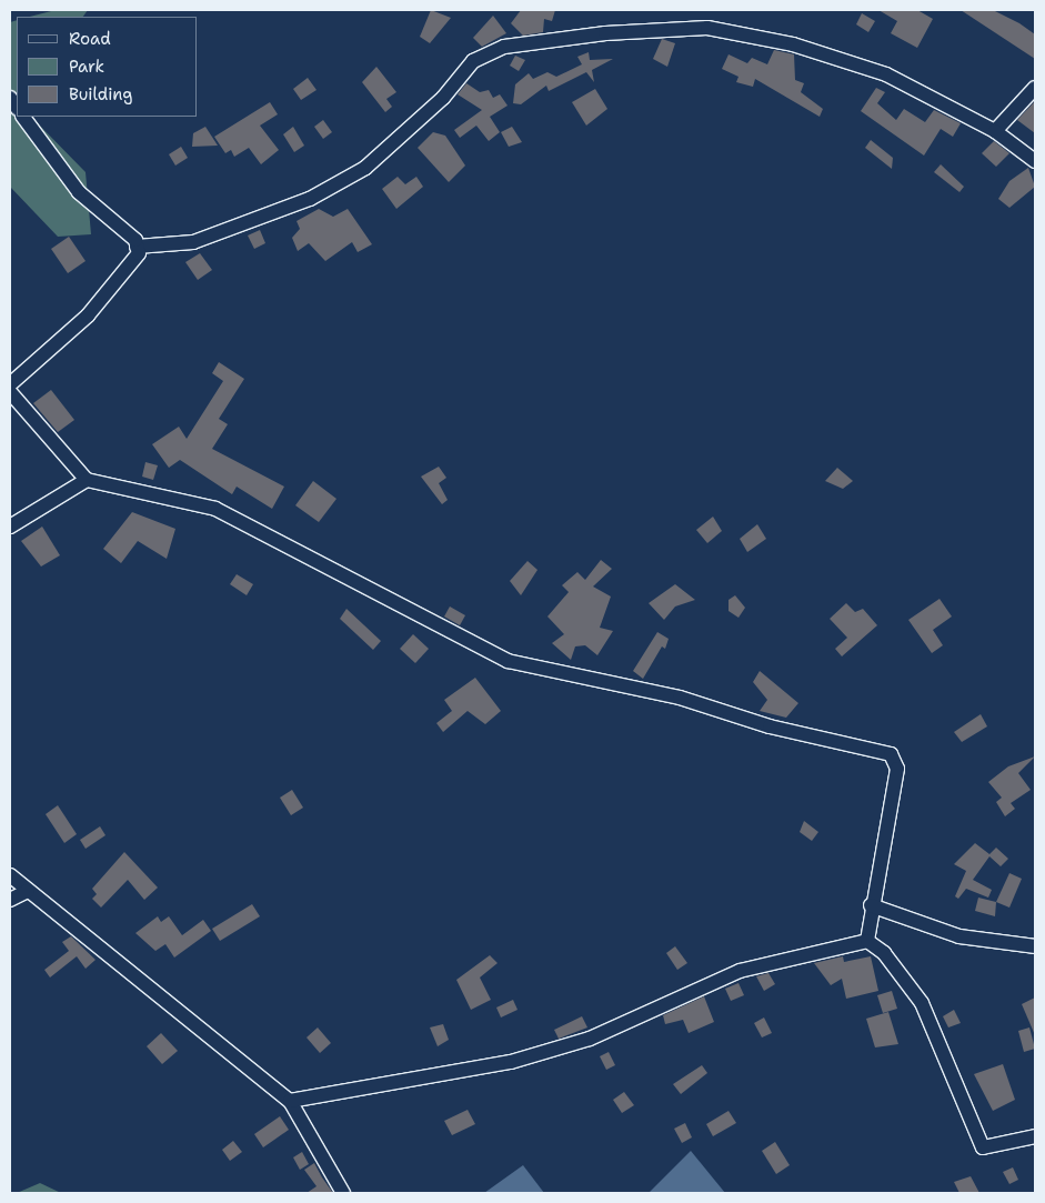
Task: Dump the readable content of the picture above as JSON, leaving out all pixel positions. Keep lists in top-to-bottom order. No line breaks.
{"legend":["Road","Park","Building"]}
